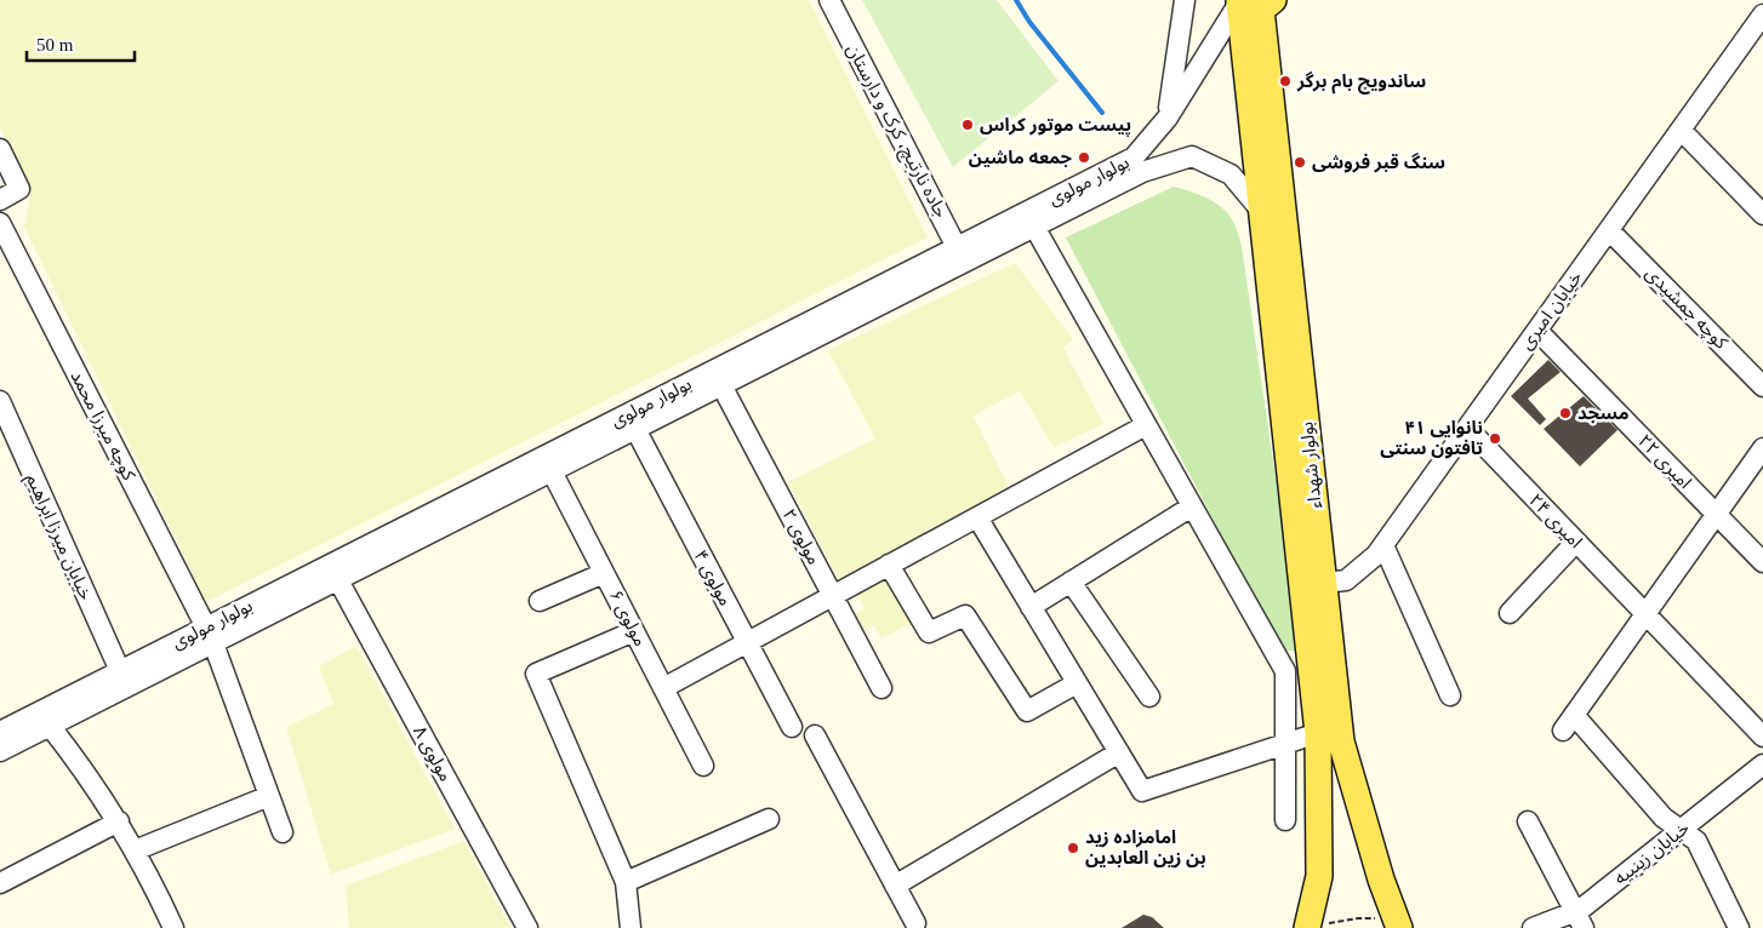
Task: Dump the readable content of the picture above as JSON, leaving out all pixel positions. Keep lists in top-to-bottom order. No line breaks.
{"streets":{"main road":["بولوار شهداء"],"street":["جاده نارتیچ، کرک و دارستان","بولوار مولوی","کوچه جمشیدی","خیابان امیری","کوچه میرزا محمد","امیری ۲۲","امیری ۲۴","خیابان میرزا ابراهیم","مولوی ۲","مولوی ۴","مولوی ۶","مولوی ۸","خیابان زینبیه"]},"crossings":[["جاده نارتیچ، کرک و دارستان","بولوار مولوی"],["بولوار مولوی","کوچه میرزا محمد"],["بولوار مولوی","بولوار شهداء"],["بولوار مولوی","خیابان میرزا ابراهیم"],["بولوار مولوی","مولوی ۲"],["بولوار مولوی","مولوی ۴"],["بولوار مولوی","مولوی ۶"],["بولوار مولوی","مولوی ۸"],["کوچه جمشیدی","خیابان امیری"],["خیابان امیری","امیری ۲۲"],["خیابان امیری","بولوار شهداء"],["خیابان امیری","امیری ۲۴"]],"places":["ساندویچ بام برگر","پیست موتور کراس","جمعه ماشین","سنگ قبر فروشی","مسجد","نانوایی ۴۱ تافتون سنتی","امامزاده زید بن زین العابدین"],"scale_bar":"50 m"}
